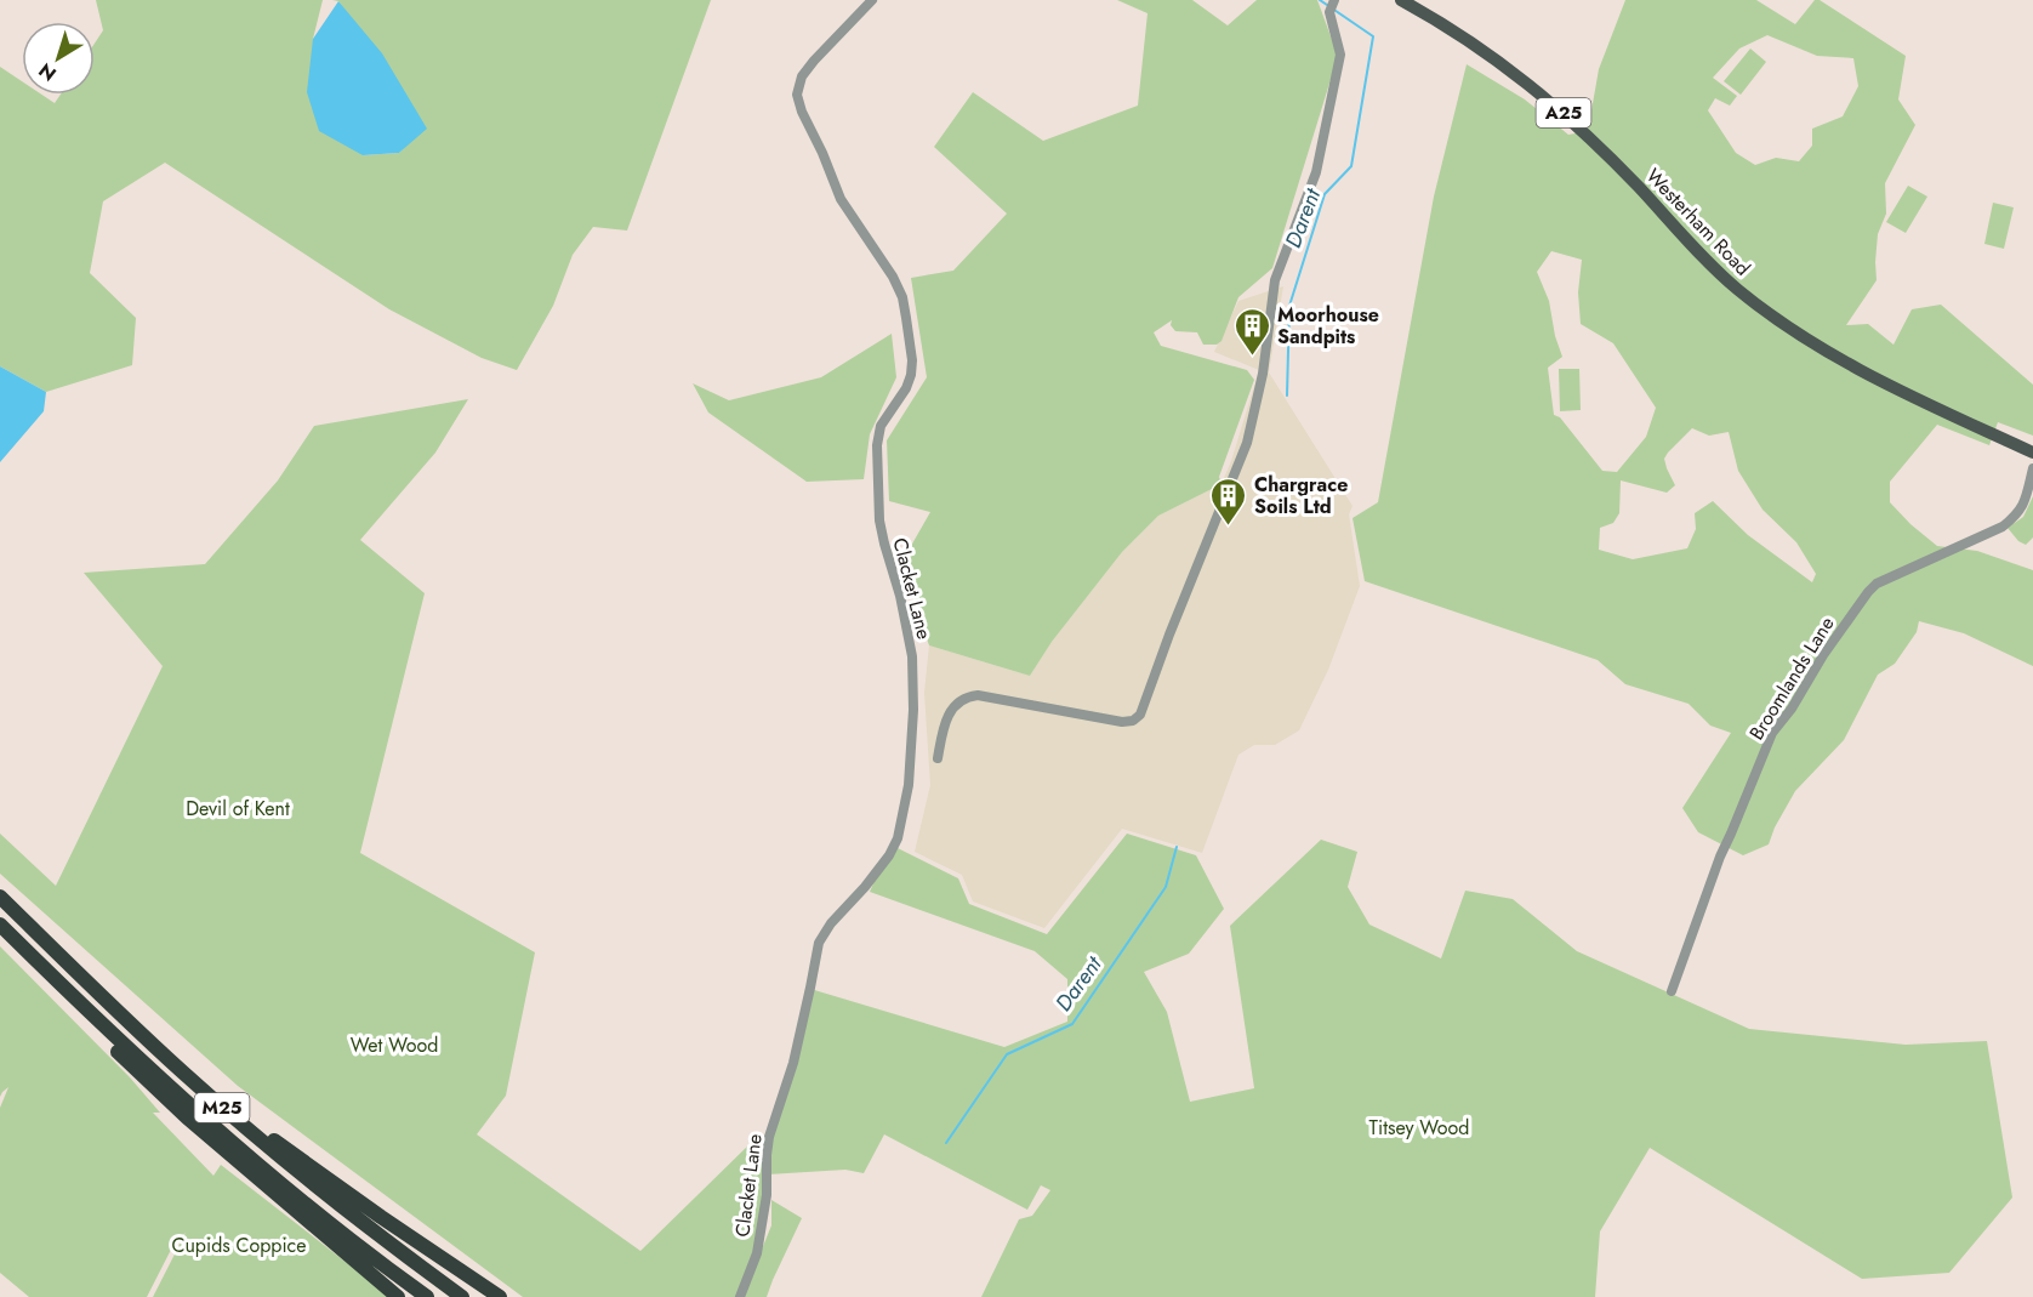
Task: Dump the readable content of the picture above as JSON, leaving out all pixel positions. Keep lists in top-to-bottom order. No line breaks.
{"streets":{"highway":["M25"],"main road":["A25","Westerham Road"],"street":["Clacket Lane","Broomlands Lane"]},"water":["Darent"],"parks":["Devil of Kent","Wet Wood","Titsey Wood","Cupids Coppice"],"places":{"building":["Moorhouse Sandpits","Chargrace Soils Ltd"]},"north":"bottom left"}
